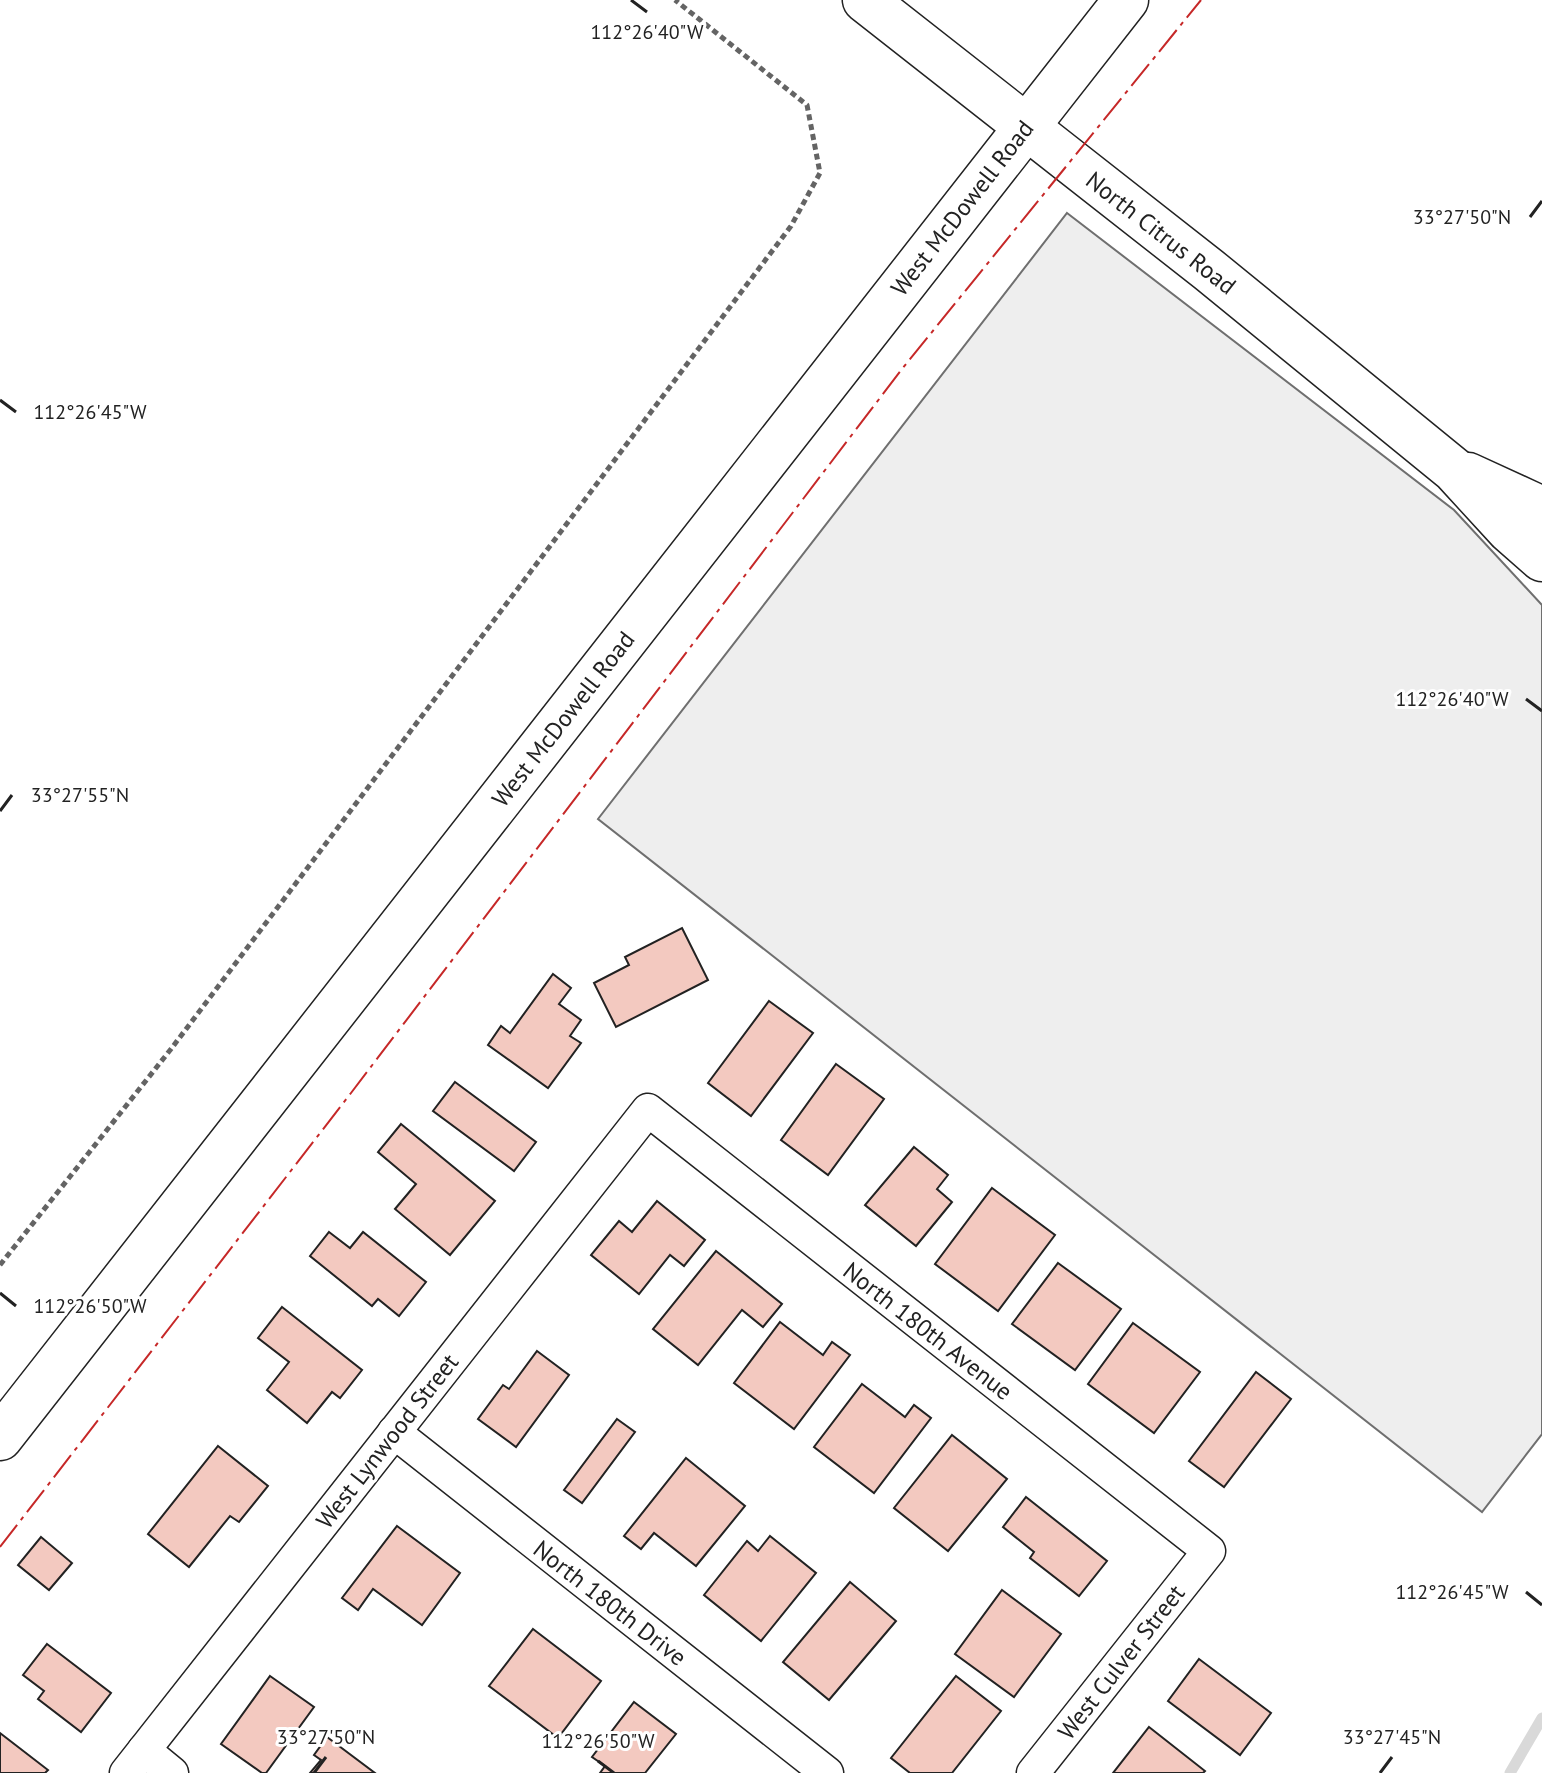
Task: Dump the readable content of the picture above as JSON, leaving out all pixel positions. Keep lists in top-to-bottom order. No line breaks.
{"streets":{"main road":["West McDowell Road","North Citrus Road"],"street":["North 180th Avenue","West Lynwood Street","North 180th Drive","West Culver Street"]},"crossings":[["West McDowell Road","North Citrus Road"],["North 180th Avenue","West Lynwood Street"],["North 180th Avenue","West Culver Street"],["West Lynwood Street","North 180th Drive"]],"coordinates":["112°26'40\"W","33°27'50\"N","112°26'45\"W","33°27'55\"N","112°26'50\"W","33°27'45\"N"]}
